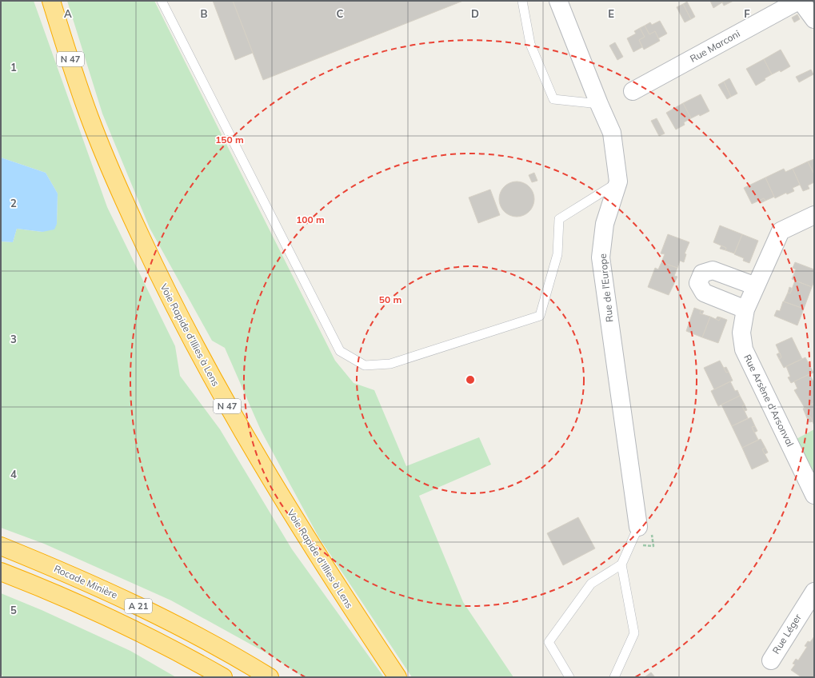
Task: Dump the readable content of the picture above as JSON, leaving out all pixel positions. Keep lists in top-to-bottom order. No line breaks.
{"streets":{"highway":["N 47","Voie Rapide d’Illies à Lens","Rocade Minière","A 21"],"street":["Rue Marconi","Rue de l'Europe","Rue Arsène d'Arsonval","Rue Léger"]},"grid":{"columns":["A","B","C","D","E","F"],"rows":["1","2","3","4","5"]},"rings":["150 m","100 m","50 m"]}
